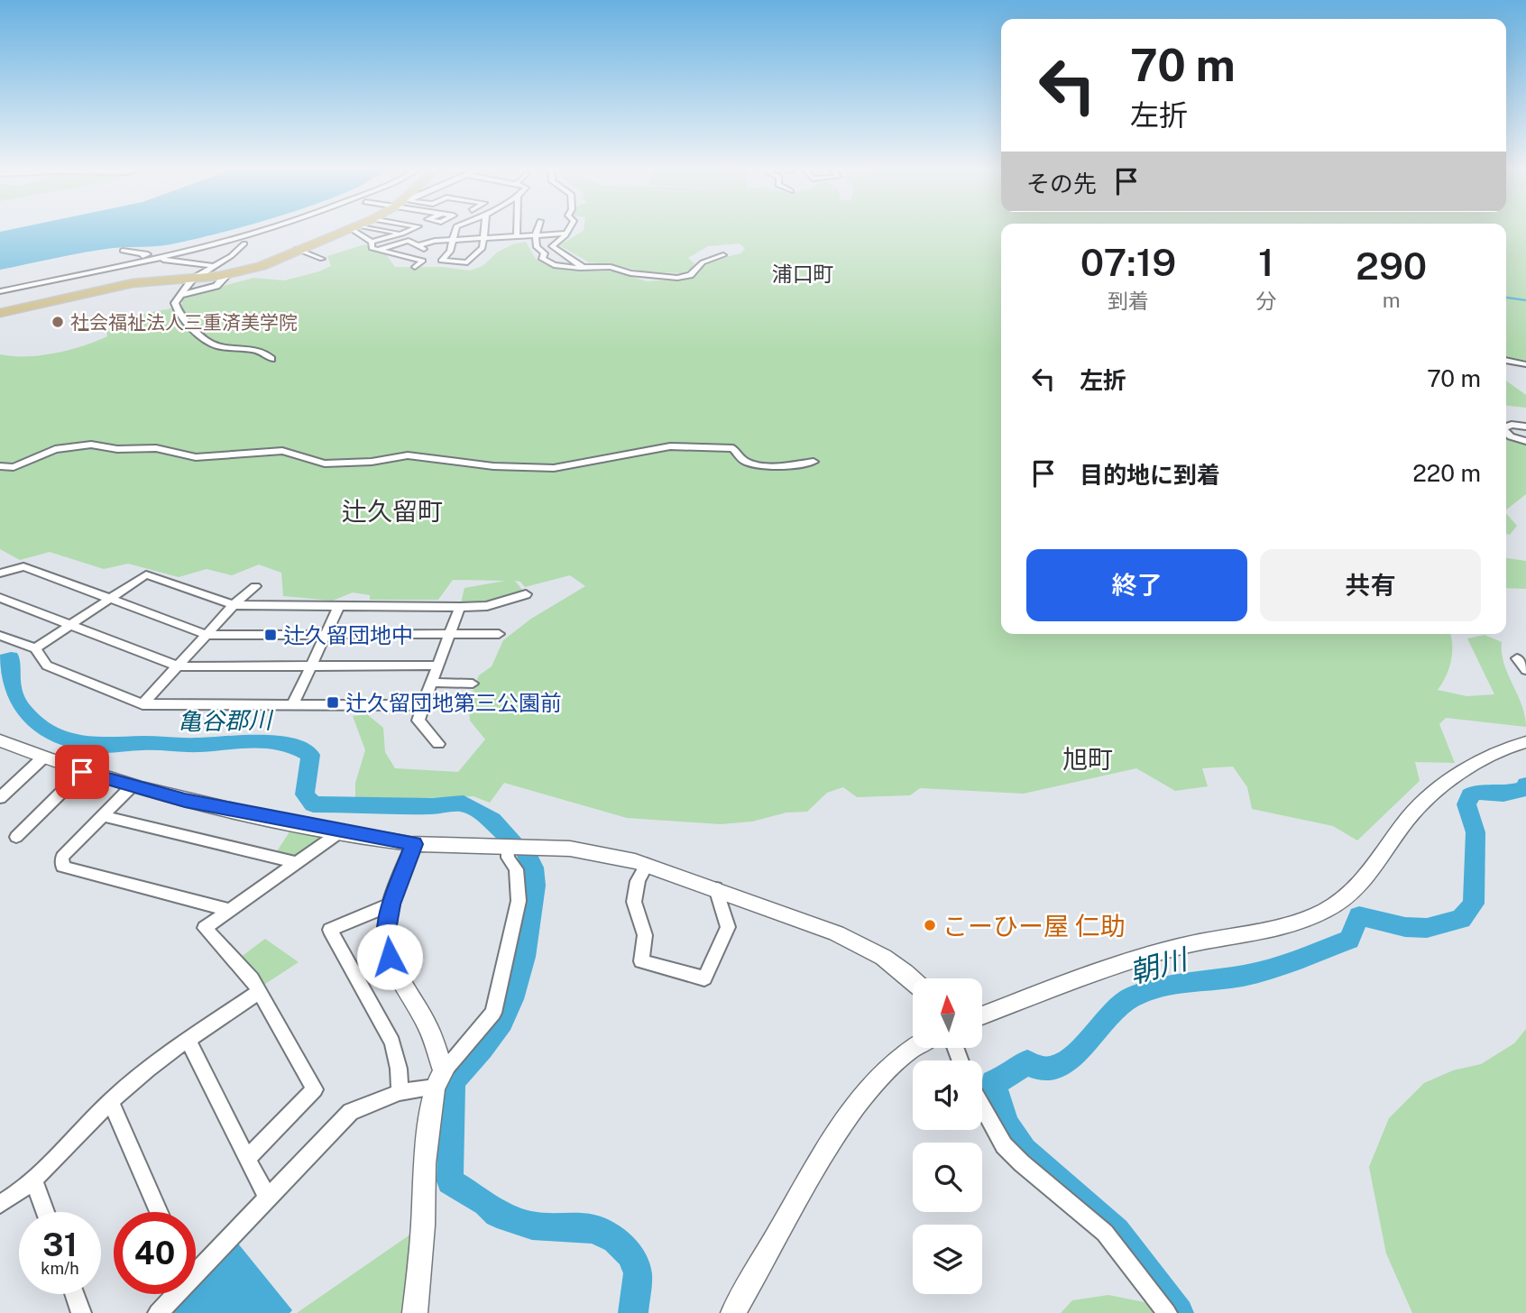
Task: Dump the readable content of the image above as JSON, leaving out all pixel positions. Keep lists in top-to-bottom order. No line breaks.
{"districts":["浦口町","辻久留町","旭町"],"water":["亀谷郡川","朝川"],"places":{"other":["社会福祉法人三重済美学院","こーひー屋 仁助"],"transit":["辻久留団地中","辻久留団地第三公園前"]},"north":"top","page":{"turn":["70 m","左折"],"then":"その先","eta":["07:19","到着","1","分","290","m"],"list":[{"name":"左折","value":"70 m"},{"name":"目的地に到着","value":"220 m"}],"buttons":["終了","共有"],"speed":"31 km/h","limit":"40"}}
